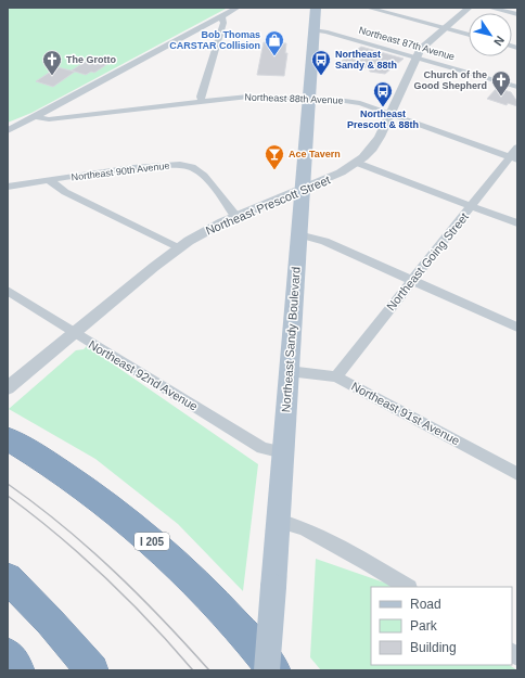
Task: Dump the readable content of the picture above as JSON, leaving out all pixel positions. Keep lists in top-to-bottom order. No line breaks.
{"streets":{"highway":["I 205"],"main road":["Northeast Sandy Boulevard"],"street":["Northeast 87th Avenue","Northeast 88th Avenue","Northeast 90th Avenue","Northeast Prescott Street","Northeast Going Street","Northeast 92nd Avenue","Northeast 91st Avenue"]},"crossings":[["Northeast 87th Avenue","Northeast Prescott Street"],["Northeast 87th Avenue","Northeast Sandy Boulevard"],["Northeast 88th Avenue","Northeast Prescott Street"],["Northeast 88th Avenue","Northeast Going Street"],["Northeast 88th Avenue","Northeast Sandy Boulevard"],["Northeast 90th Avenue","Northeast Prescott Street"],["Northeast Prescott Street","Northeast Sandy Boulevard"],["Northeast Prescott Street","Northeast 92nd Avenue"],["Northeast Going Street","Northeast 91st Avenue"],["Northeast Sandy Boulevard","Northeast 92nd Avenue"],["Northeast Sandy Boulevard","Northeast 91st Avenue"]],"places":{"shop":["Bob Thomas CARSTAR Collision"],"church":["The Grotto","Church of the Good Shepherd"],"bus stop":["Northeast Sandy & 88th","Northeast Prescott & 88th"],"bar":["Ace Tavern"]},"legend":["Road","Park","Building"],"north":"bottom right"}
